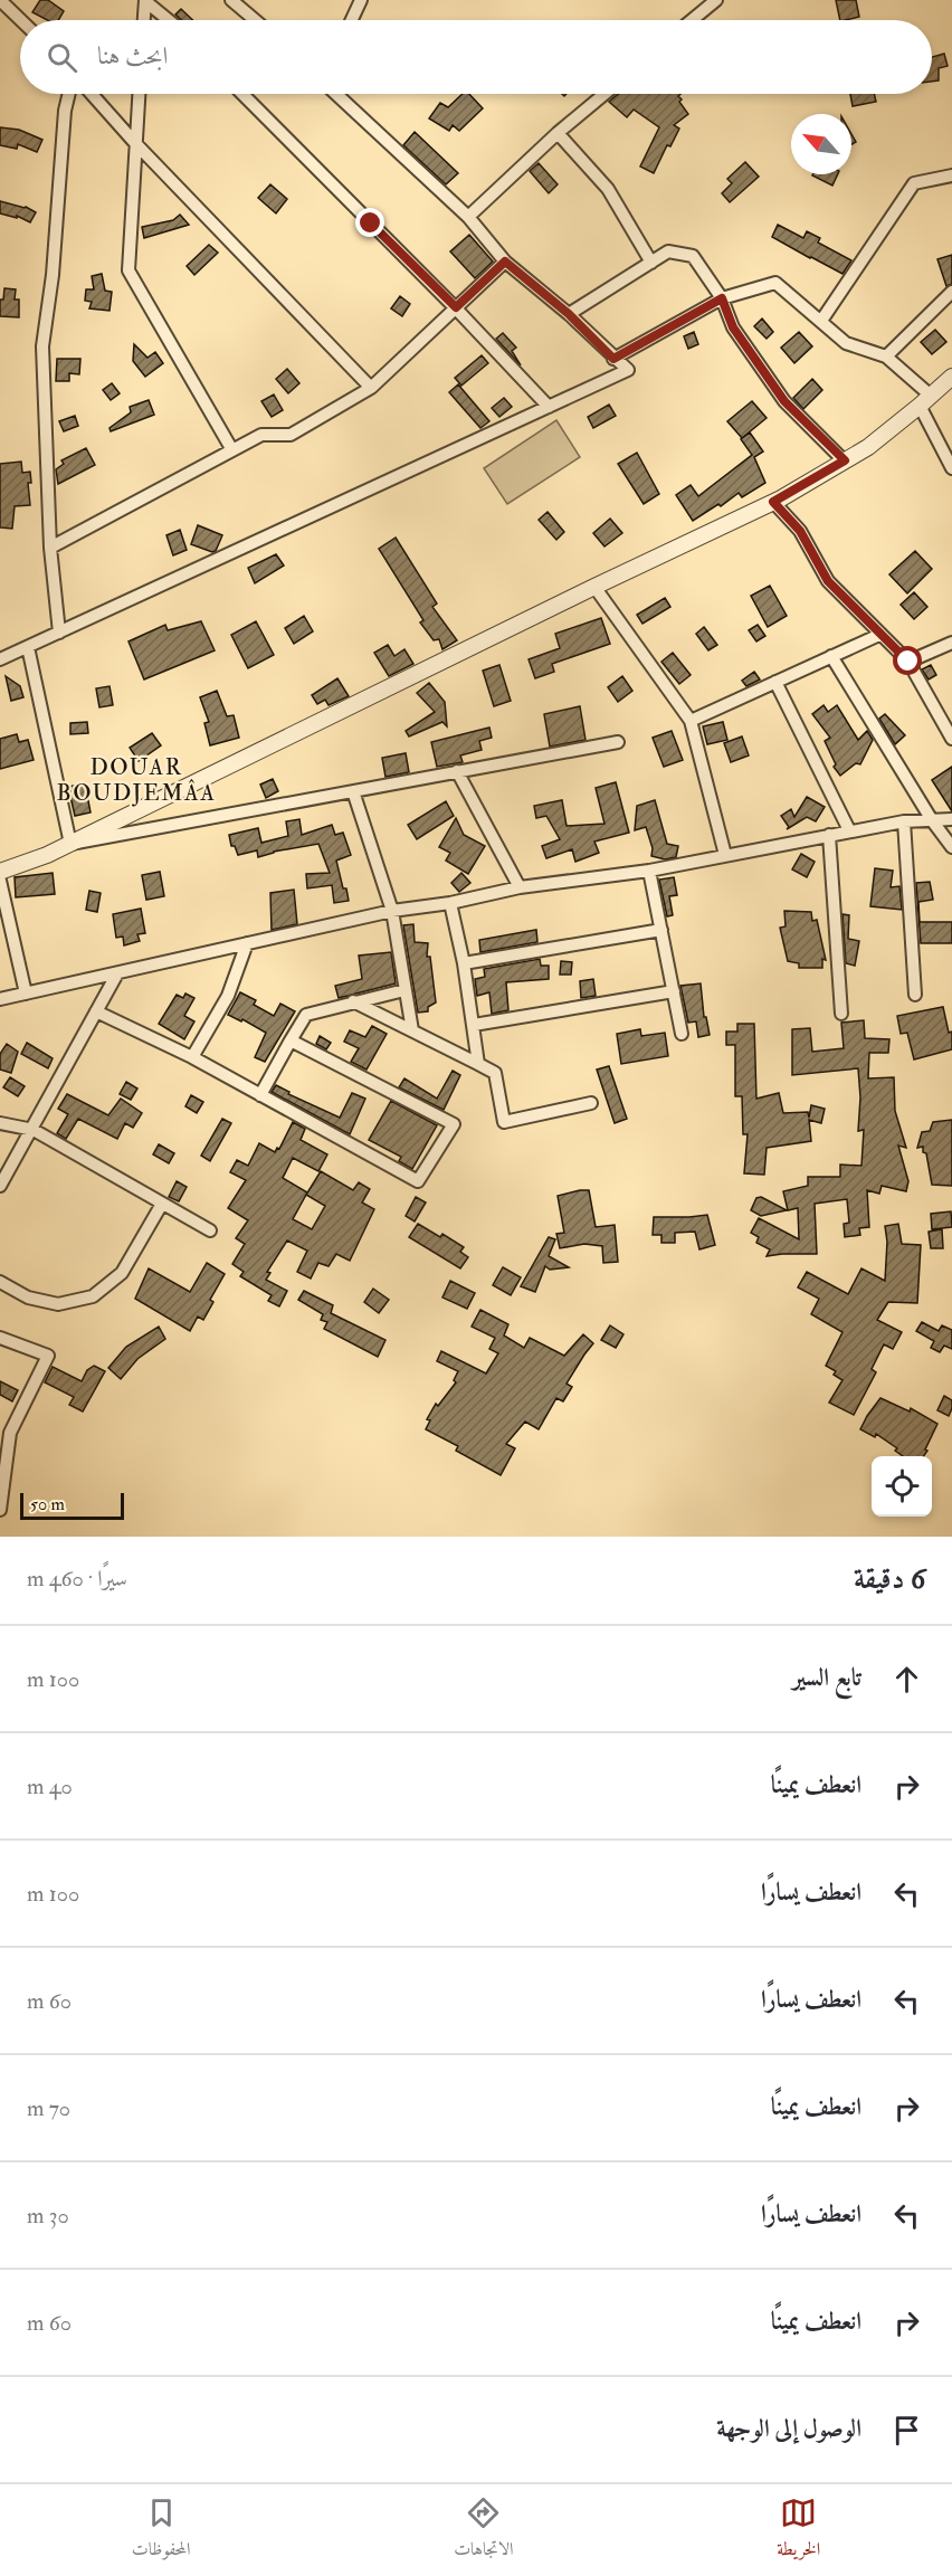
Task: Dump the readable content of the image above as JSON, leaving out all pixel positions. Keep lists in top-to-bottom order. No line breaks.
{"districts":["DOUAR BOUDJEMÂA"],"scale_bar":"50 m","north":"top left","page":{"search":"ابحث هنا","scale":"50 m","heading":["6 دقيقة","سيرًا · 460 m"],"list":[["تابع السير","100 m"],["انعطف يمينًا","40 m"],["انعطف يسارًا","100 m"],["انعطف يسارًا","60 m"],["انعطف يمينًا","70 m"],["انعطف يسارًا","30 m"],["انعطف يمينًا","60 m"],"الوصول إلى الوجهة"],"nav":["الخريطة","الاتجاهات","المحفوظات"]}}
